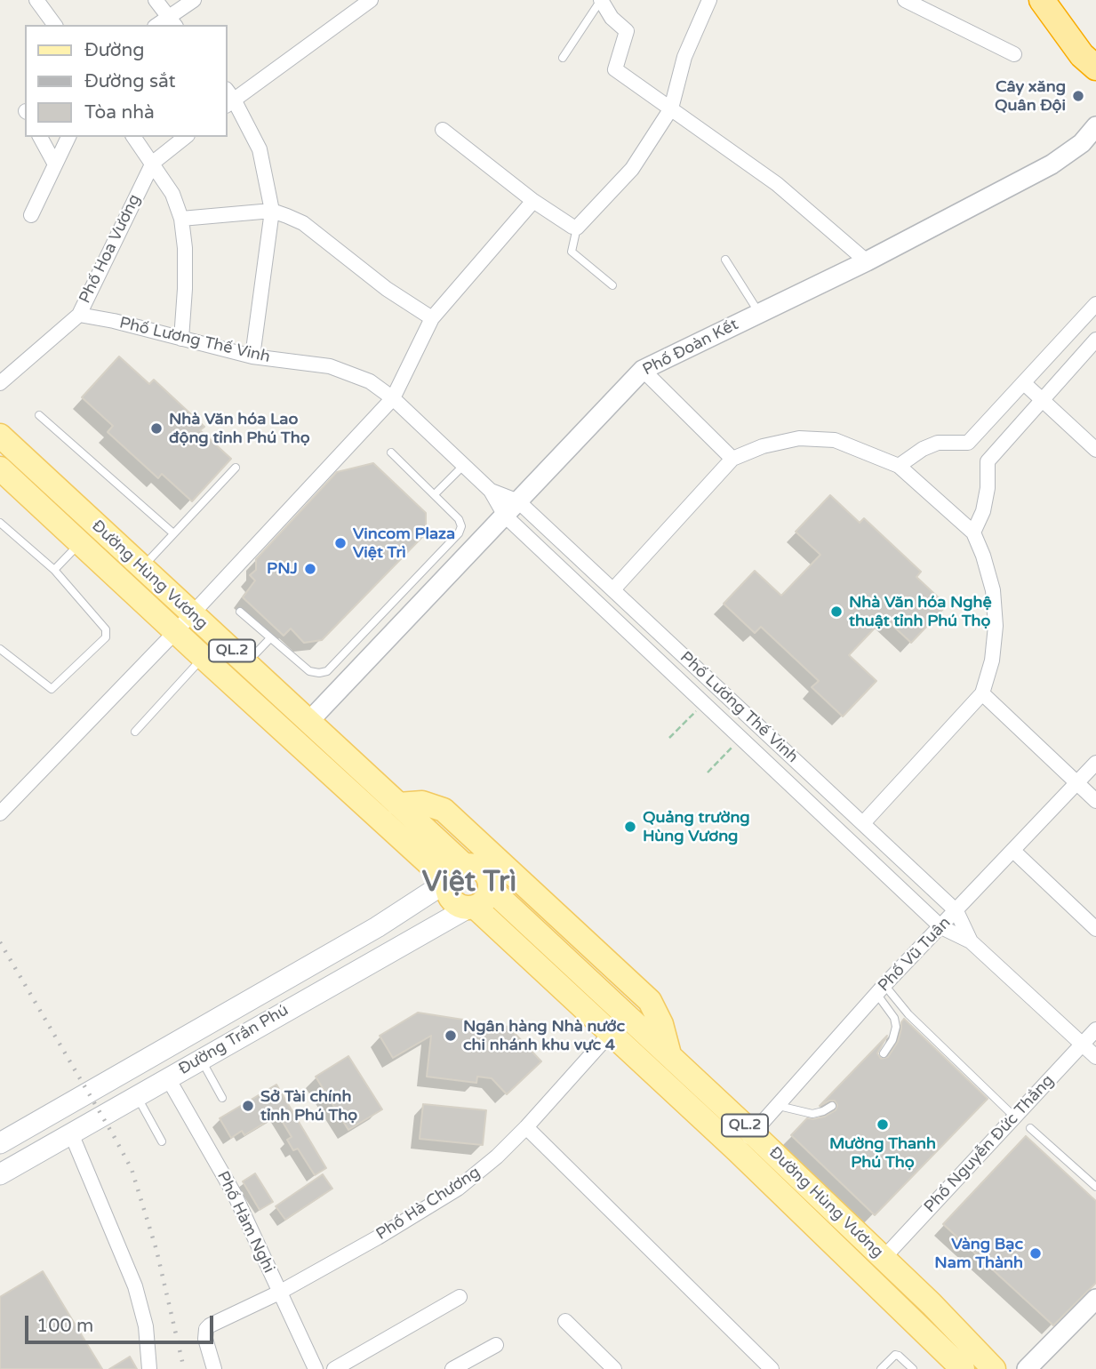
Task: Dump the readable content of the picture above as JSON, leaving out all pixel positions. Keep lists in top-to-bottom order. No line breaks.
{"streets":{"main road":["Đường Hùng Vương","QL.2","Đường Trần Phú"],"street":["Phố Hoa Vương","Phố Lương Thế Vinh","Phố Đoàn Kết","Phố Vũ Tuân","Phố Nguyễn Đức Thắng","Phố Hà Chương","Phố Hàm Nghi"]},"crossings":[["Phố Hoa Vương","Phố Lương Thế Vinh"],["Phố Lương Thế Vinh","Phố Đoàn Kết"],["Phố Lương Thế Vinh","Phố Vũ Tuân"],["Phố Lương Thế Vinh","Phố Nguyễn Đức Thắng"],["Phố Đoàn Kết","Đường Hùng Vương"],["Đường Hùng Vương","QL.2"],["Đường Hùng Vương","Phố Vũ Tuân"],["Đường Hùng Vương","Đường Trần Phú"],["Đường Hùng Vương","Phố Nguyễn Đức Thắng"],["Đường Hùng Vương","Phố Hà Chương"],["QL.2","Đường Trần Phú"],["Đường Trần Phú","Phố Hàm Nghi"],["Phố Hà Chương","Phố Hàm Nghi"]],"districts":["Việt Trì"],"places":["Cây xăng Quân Đội","Nhà Văn hóa Lao động tỉnh Phú Thọ","Vincom Plaza Việt Trì","PNJ","Nhà Văn hóa Nghệ thuật tỉnh Phú Thọ","Quảng trường Hùng Vương","Ngân hàng Nhà nước chi nhánh khu vực 4","Sở Tài chính tỉnh Phú Thọ","Mường Thanh Phú Thọ","Vàng Bạc Nam Thành"],"legend":["Đường","Đường sắt","Tòa nhà"],"scale_bar":"100 m"}
